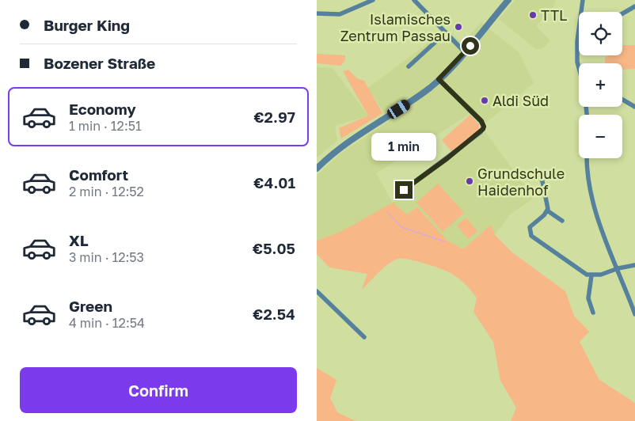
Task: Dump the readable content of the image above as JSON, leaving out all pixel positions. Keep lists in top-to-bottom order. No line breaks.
{"places":["TTL","Islamisches Zentrum Passau","Aldi Süd","Grundschule Haidenhof"],"page":{"banner":["Burger King","Bozener Straße"],"map_buttons":["+","−"],"list":[{"name":"Economy","note":"1 min · 12:51","value":"€2.97"},{"name":"Comfort","note":"2 min · 12:52","value":"€4.01"},{"name":"XL","note":"3 min · 12:53","value":"€5.05"},{"name":"Green","note":"4 min · 12:54","value":"€2.54"}],"bubble":"1 min","buttons":"Confirm"}}
